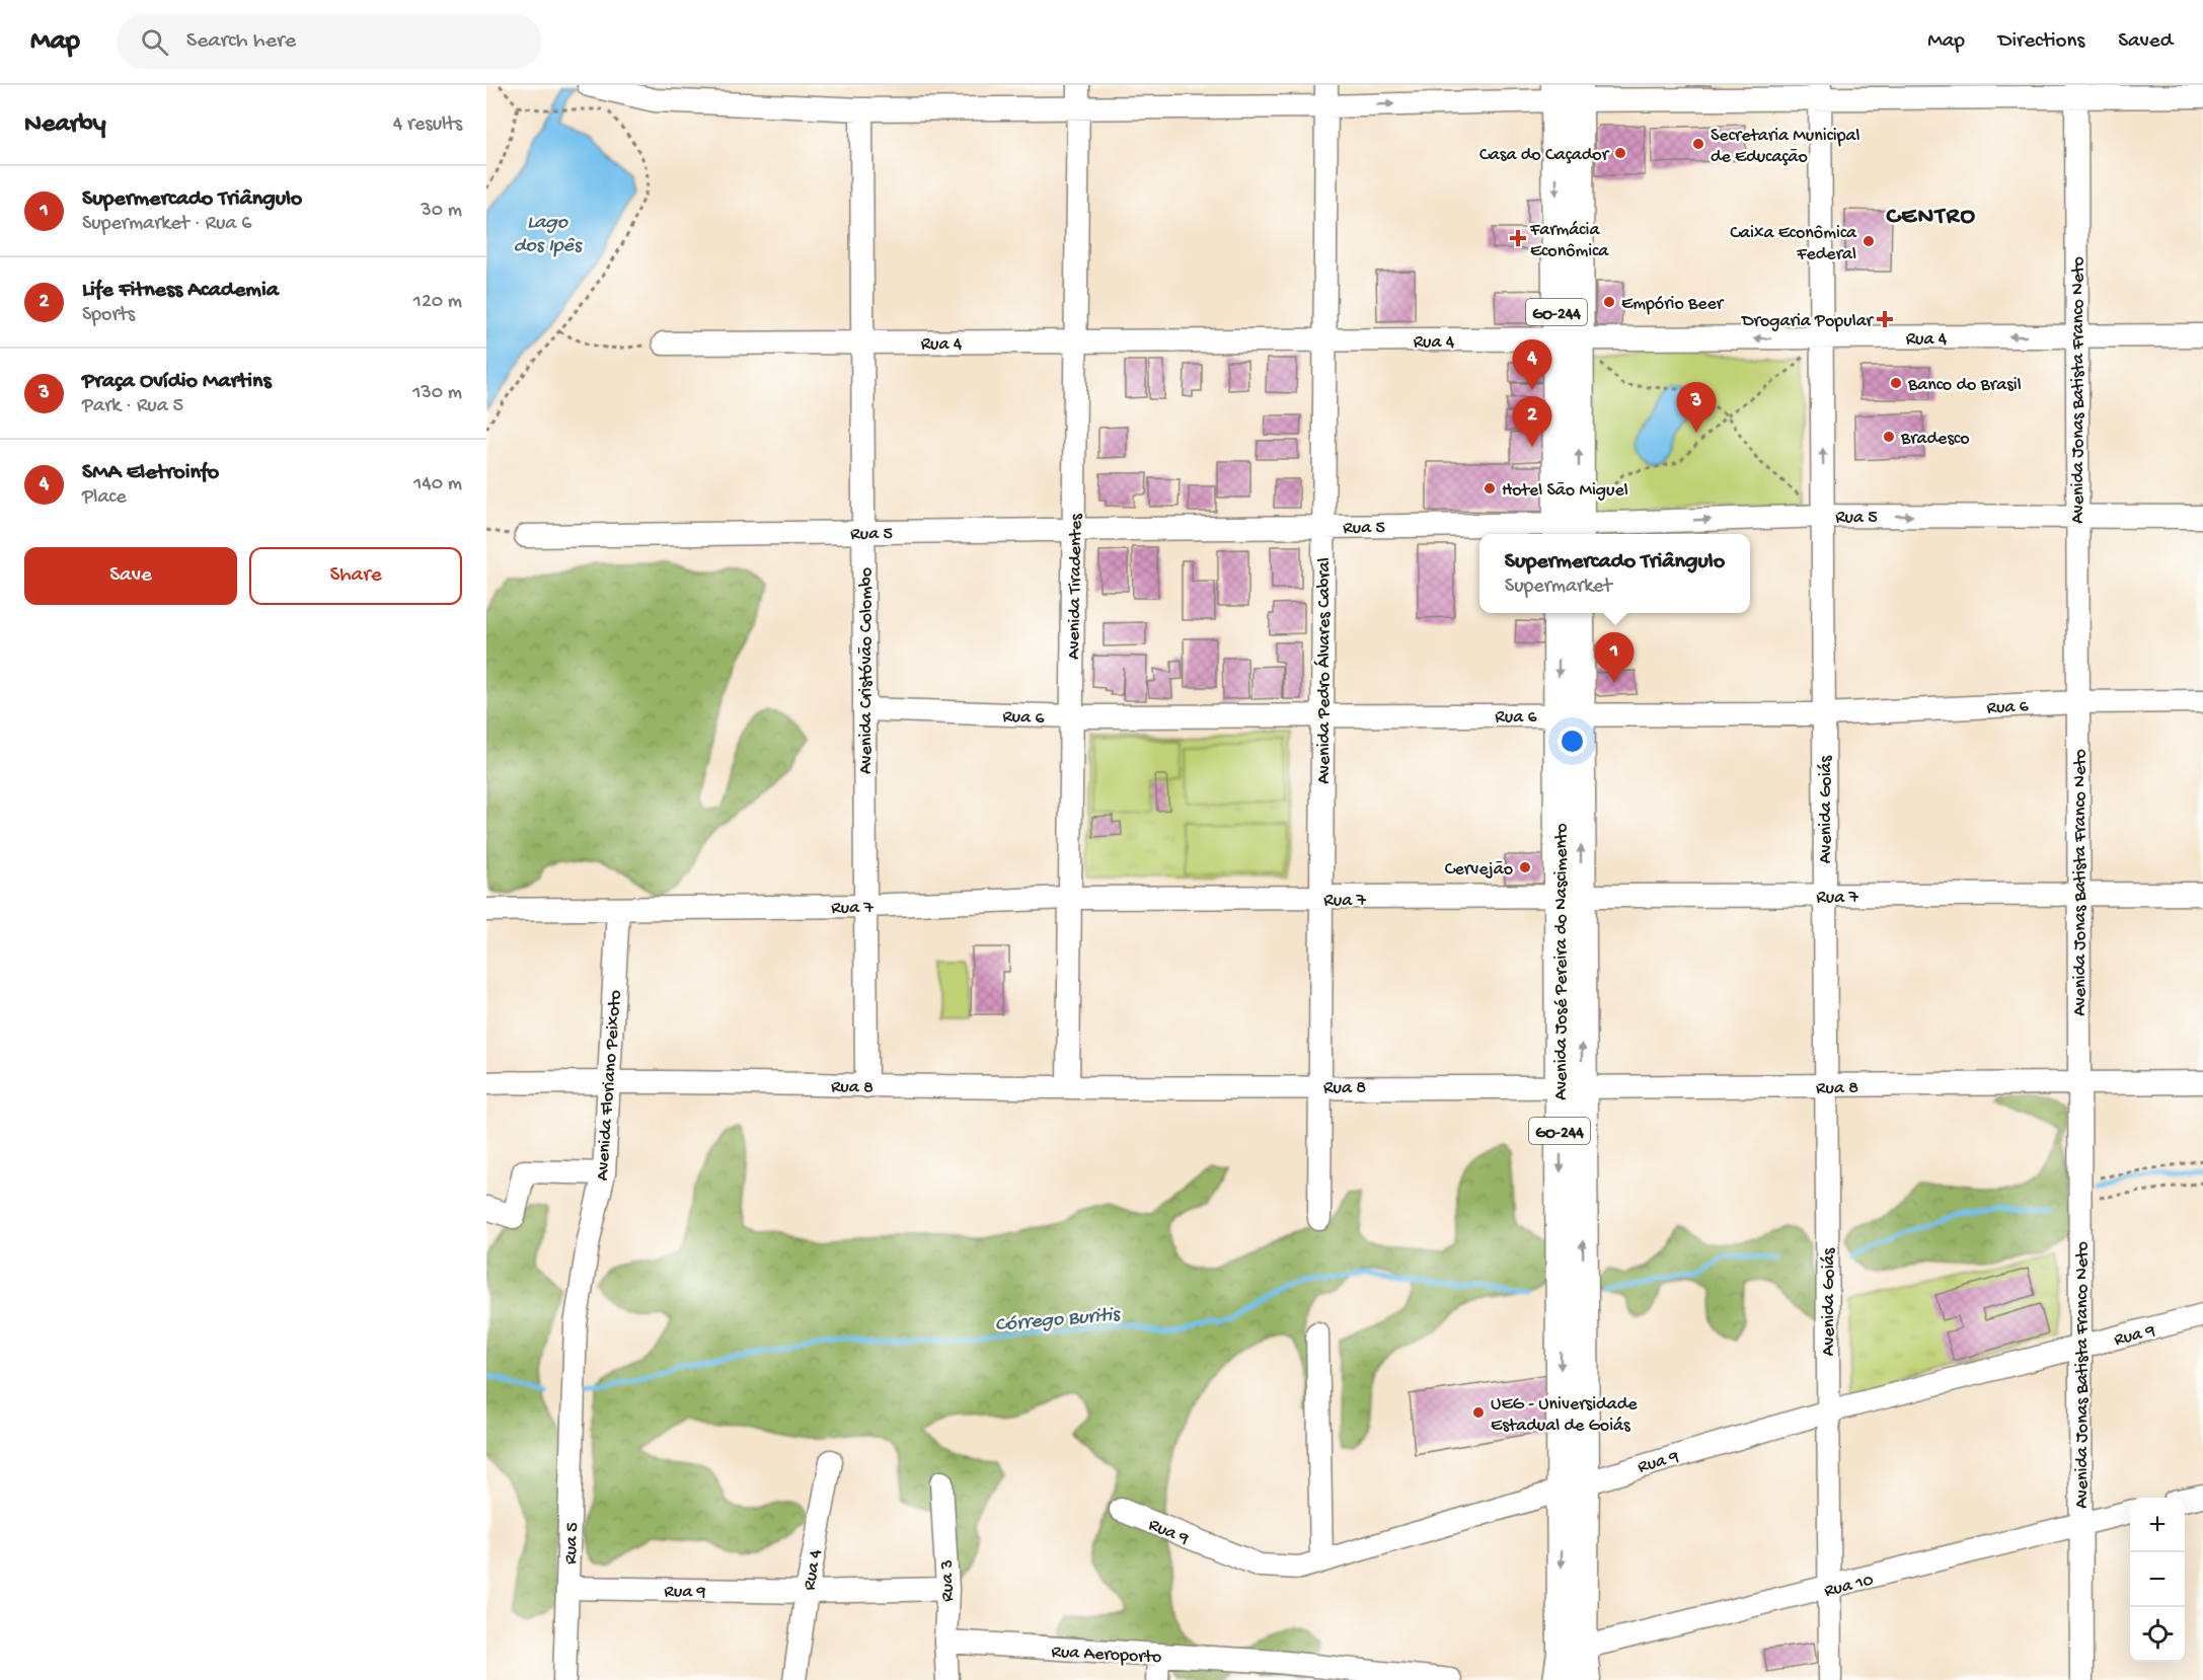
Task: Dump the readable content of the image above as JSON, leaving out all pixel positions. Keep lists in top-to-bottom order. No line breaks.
{"streets":{"main road":["GO-244","Avenida José Pereira do Nascimento"],"street":["Rua 4","Avenida Jonas Batista Franco Neto","Rua 5","Avenida Tiradentes","Avenida Cristóvão Colombo","Avenida Pedro Álvares Cabral","Rua 6","Avenida Goiás","Rua 7","Avenida Floriano Peixoto","Rua 8","Rua 9","Rua 3","Rua 10","Rua Aeroporto"]},"crossings":[["GO-244","Rua 4"],["GO-244","Rua 5"],["Rua 4","Avenida Jonas Batista Franco Neto"],["Rua 4","Avenida Tiradentes"],["Rua 4","Avenida Cristóvão Colombo"],["Rua 4","Avenida Pedro Álvares Cabral"],["Rua 4","Avenida Goiás"],["Rua 4","Rua 9"],["Avenida Jonas Batista Franco Neto","Rua 5"],["Avenida Jonas Batista Franco Neto","Rua 6"],["Avenida Jonas Batista Franco Neto","Rua 7"],["Avenida Jonas Batista Franco Neto","Rua 8"],["Avenida Jonas Batista Franco Neto","Rua 9"],["Avenida Jonas Batista Franco Neto","Rua 10"],["Rua 5","Avenida Tiradentes"],["Rua 5","Avenida Cristóvão Colombo"],["Rua 5","Avenida Pedro Álvares Cabral"],["Rua 5","Avenida Goiás"],["Rua 5","Avenida Floriano Peixoto"],["Rua 5","Rua 9"],["Avenida Tiradentes","Rua 6"],["Avenida Tiradentes","Rua 7"],["Avenida Tiradentes","Rua 8"],["Avenida Cristóvão Colombo","Rua 6"],["Avenida Cristóvão Colombo","Rua 7"],["Avenida Cristóvão Colombo","Rua 8"],["Avenida Pedro Álvares Cabral","Rua 6"],["Avenida Pedro Álvares Cabral","Rua 7"],["Avenida Pedro Álvares Cabral","Rua 8"],["Rua 6","Avenida Goiás"],["Rua 6","Avenida José Pereira do Nascimento"],["Avenida Goiás","Rua 7"],["Avenida Goiás","Rua 8"],["Avenida Goiás","Rua 9"],["Avenida Goiás","Rua 10"],["Rua 7","Avenida José Pereira do Nascimento"],["Rua 7","Avenida Floriano Peixoto"],["Avenida José Pereira do Nascimento","Rua 8"],["Avenida José Pereira do Nascimento","Rua 9"],["Avenida José Pereira do Nascimento","Rua 10"],["Avenida Floriano Peixoto","Rua 8"],["Rua 9","Rua 3"],["Rua 3","Rua Aeroporto"]],"districts":["CENTRO"],"water":["Lago dos Ipês","Córrego Buritis"],"places":{"other":["Secretaria Municipal de Educação","Casa do Caçador","Caixa Econômica Federal","Empório Beer","Banco do Brasil","Bradesco","Hotel São Miguel","Cervejão","UEG - Universidade Estadual de Goiás"],"health":["Farmácia Econômica","Drogaria Popular"]},"page":{"header":"Map","search":"Search here","nav":["Map","Directions","Saved"],"heading":["Nearby","4 results"],"list":[{"mark":"1","name":"Supermercado Triângulo","note":"Supermarket · Rua 6","value":"30 m"},{"mark":"2","name":"Life Fitness Academia","note":"Sports","value":"120 m"},{"mark":"3","name":"Praça Ovídio Martins","note":"Park · Rua 5","value":"130 m"},{"mark":"4","name":"SMA Eletroinfo","note":"Place","value":"140 m"}],"pins":["4","3","2","1"],"buttons":["Save","Share"],"popup":["Supermercado Triângulo","Supermarket"],"map_buttons":["+","−"]}}
